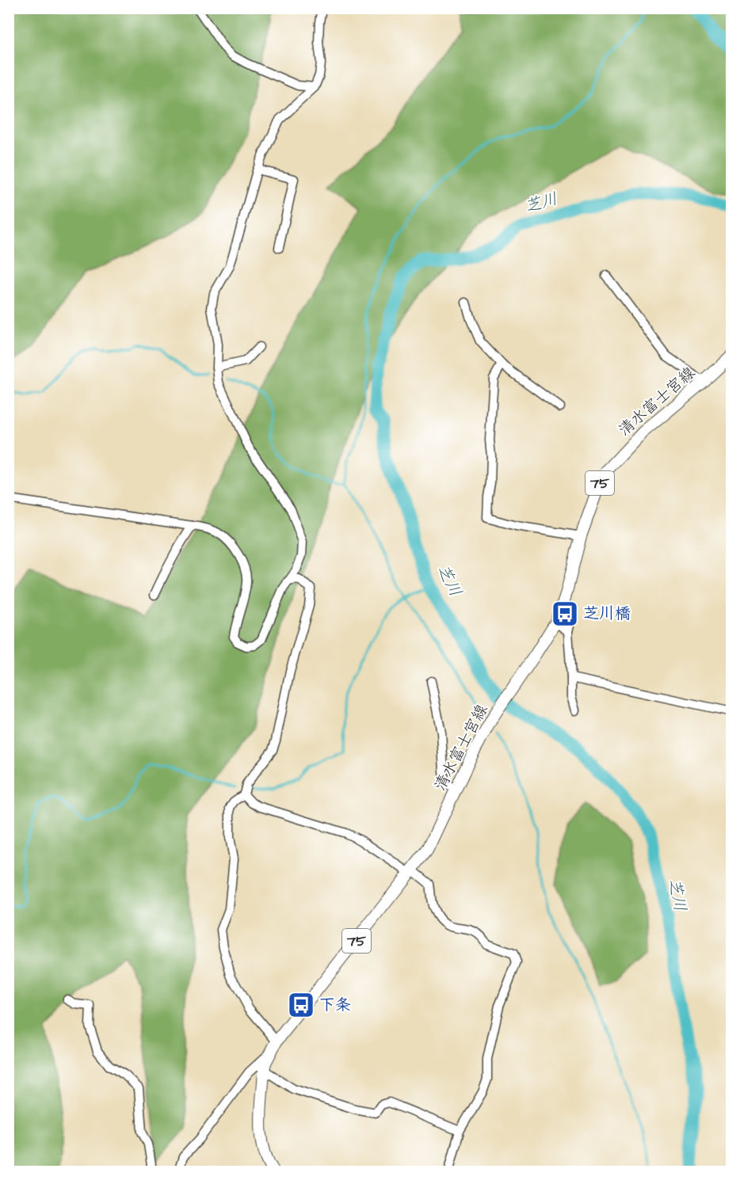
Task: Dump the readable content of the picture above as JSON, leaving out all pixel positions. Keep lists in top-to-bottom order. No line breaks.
{"streets":{"main road":["清水富士宮線","75"]},"water":["芝川"],"places":{"bus stop":["芝川橋","下条"]}}
